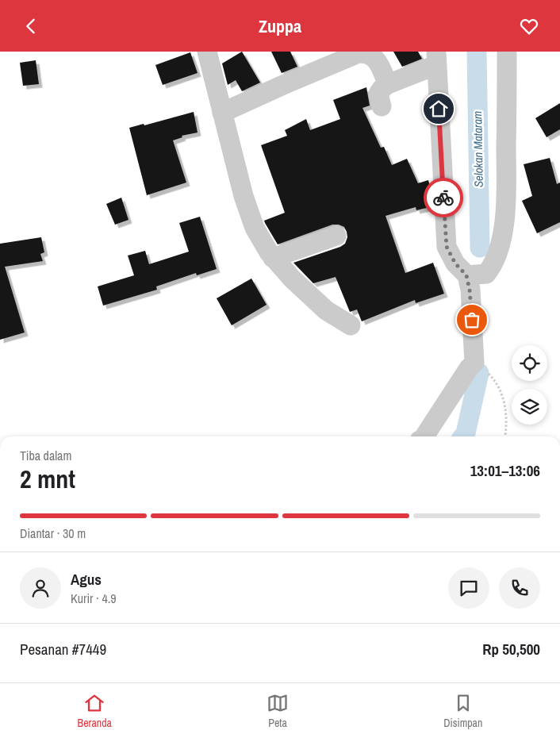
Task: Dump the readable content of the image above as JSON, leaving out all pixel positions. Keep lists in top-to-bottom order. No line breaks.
{"water":["Selokan Mataram"],"page":{"header":"Zuppa","heading":["2 mnt","Tiba dalam","13:01–13:06"],"panel":["Agus","Kurir · 4.9","Pesanan #7449","Rp 50,500"],"bar":"Diantar · 30 m","tabs":["Beranda","Peta","Disimpan"]}}
